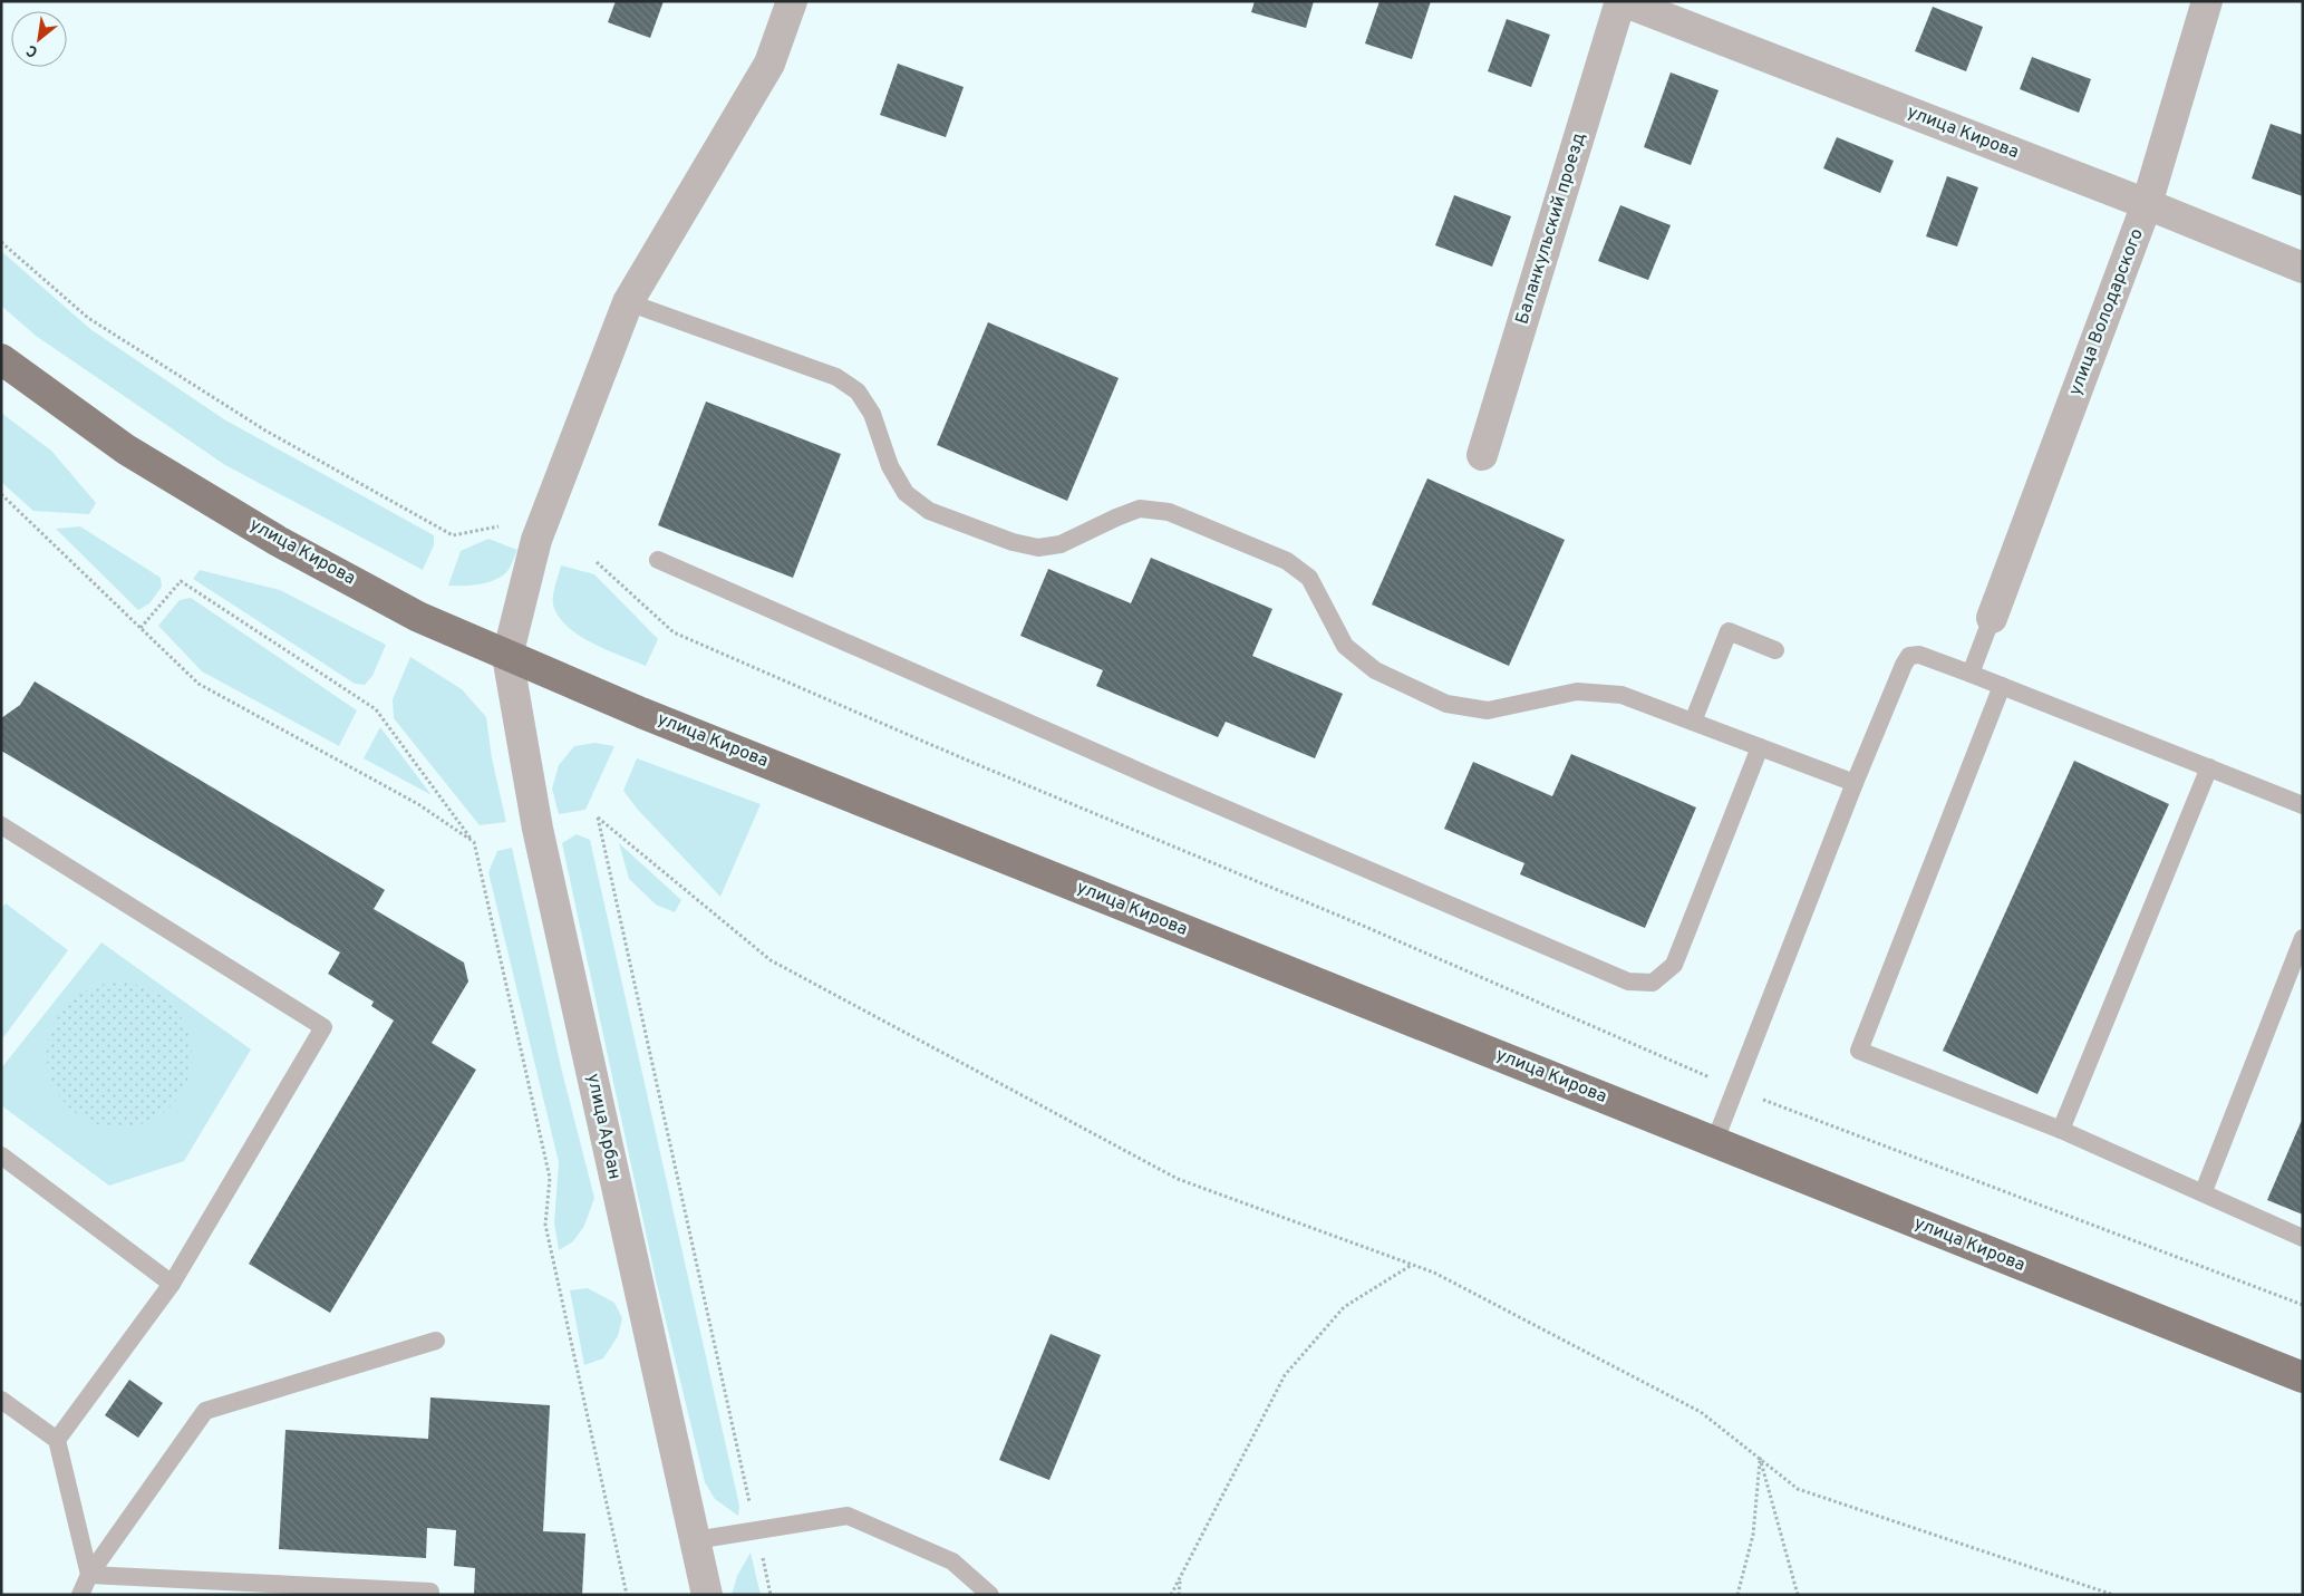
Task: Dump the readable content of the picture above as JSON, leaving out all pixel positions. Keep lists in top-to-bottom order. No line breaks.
{"streets":{"main road":["улица Кирова"],"street":["Баланкульский проезд","улица Володарского","улица Арбан"]},"crossings":[["улица Кирова","Баланкульский проезд"],["улица Кирова","улица Володарского"],["улица Кирова","улица Арбан"]],"north":"bottom left"}
